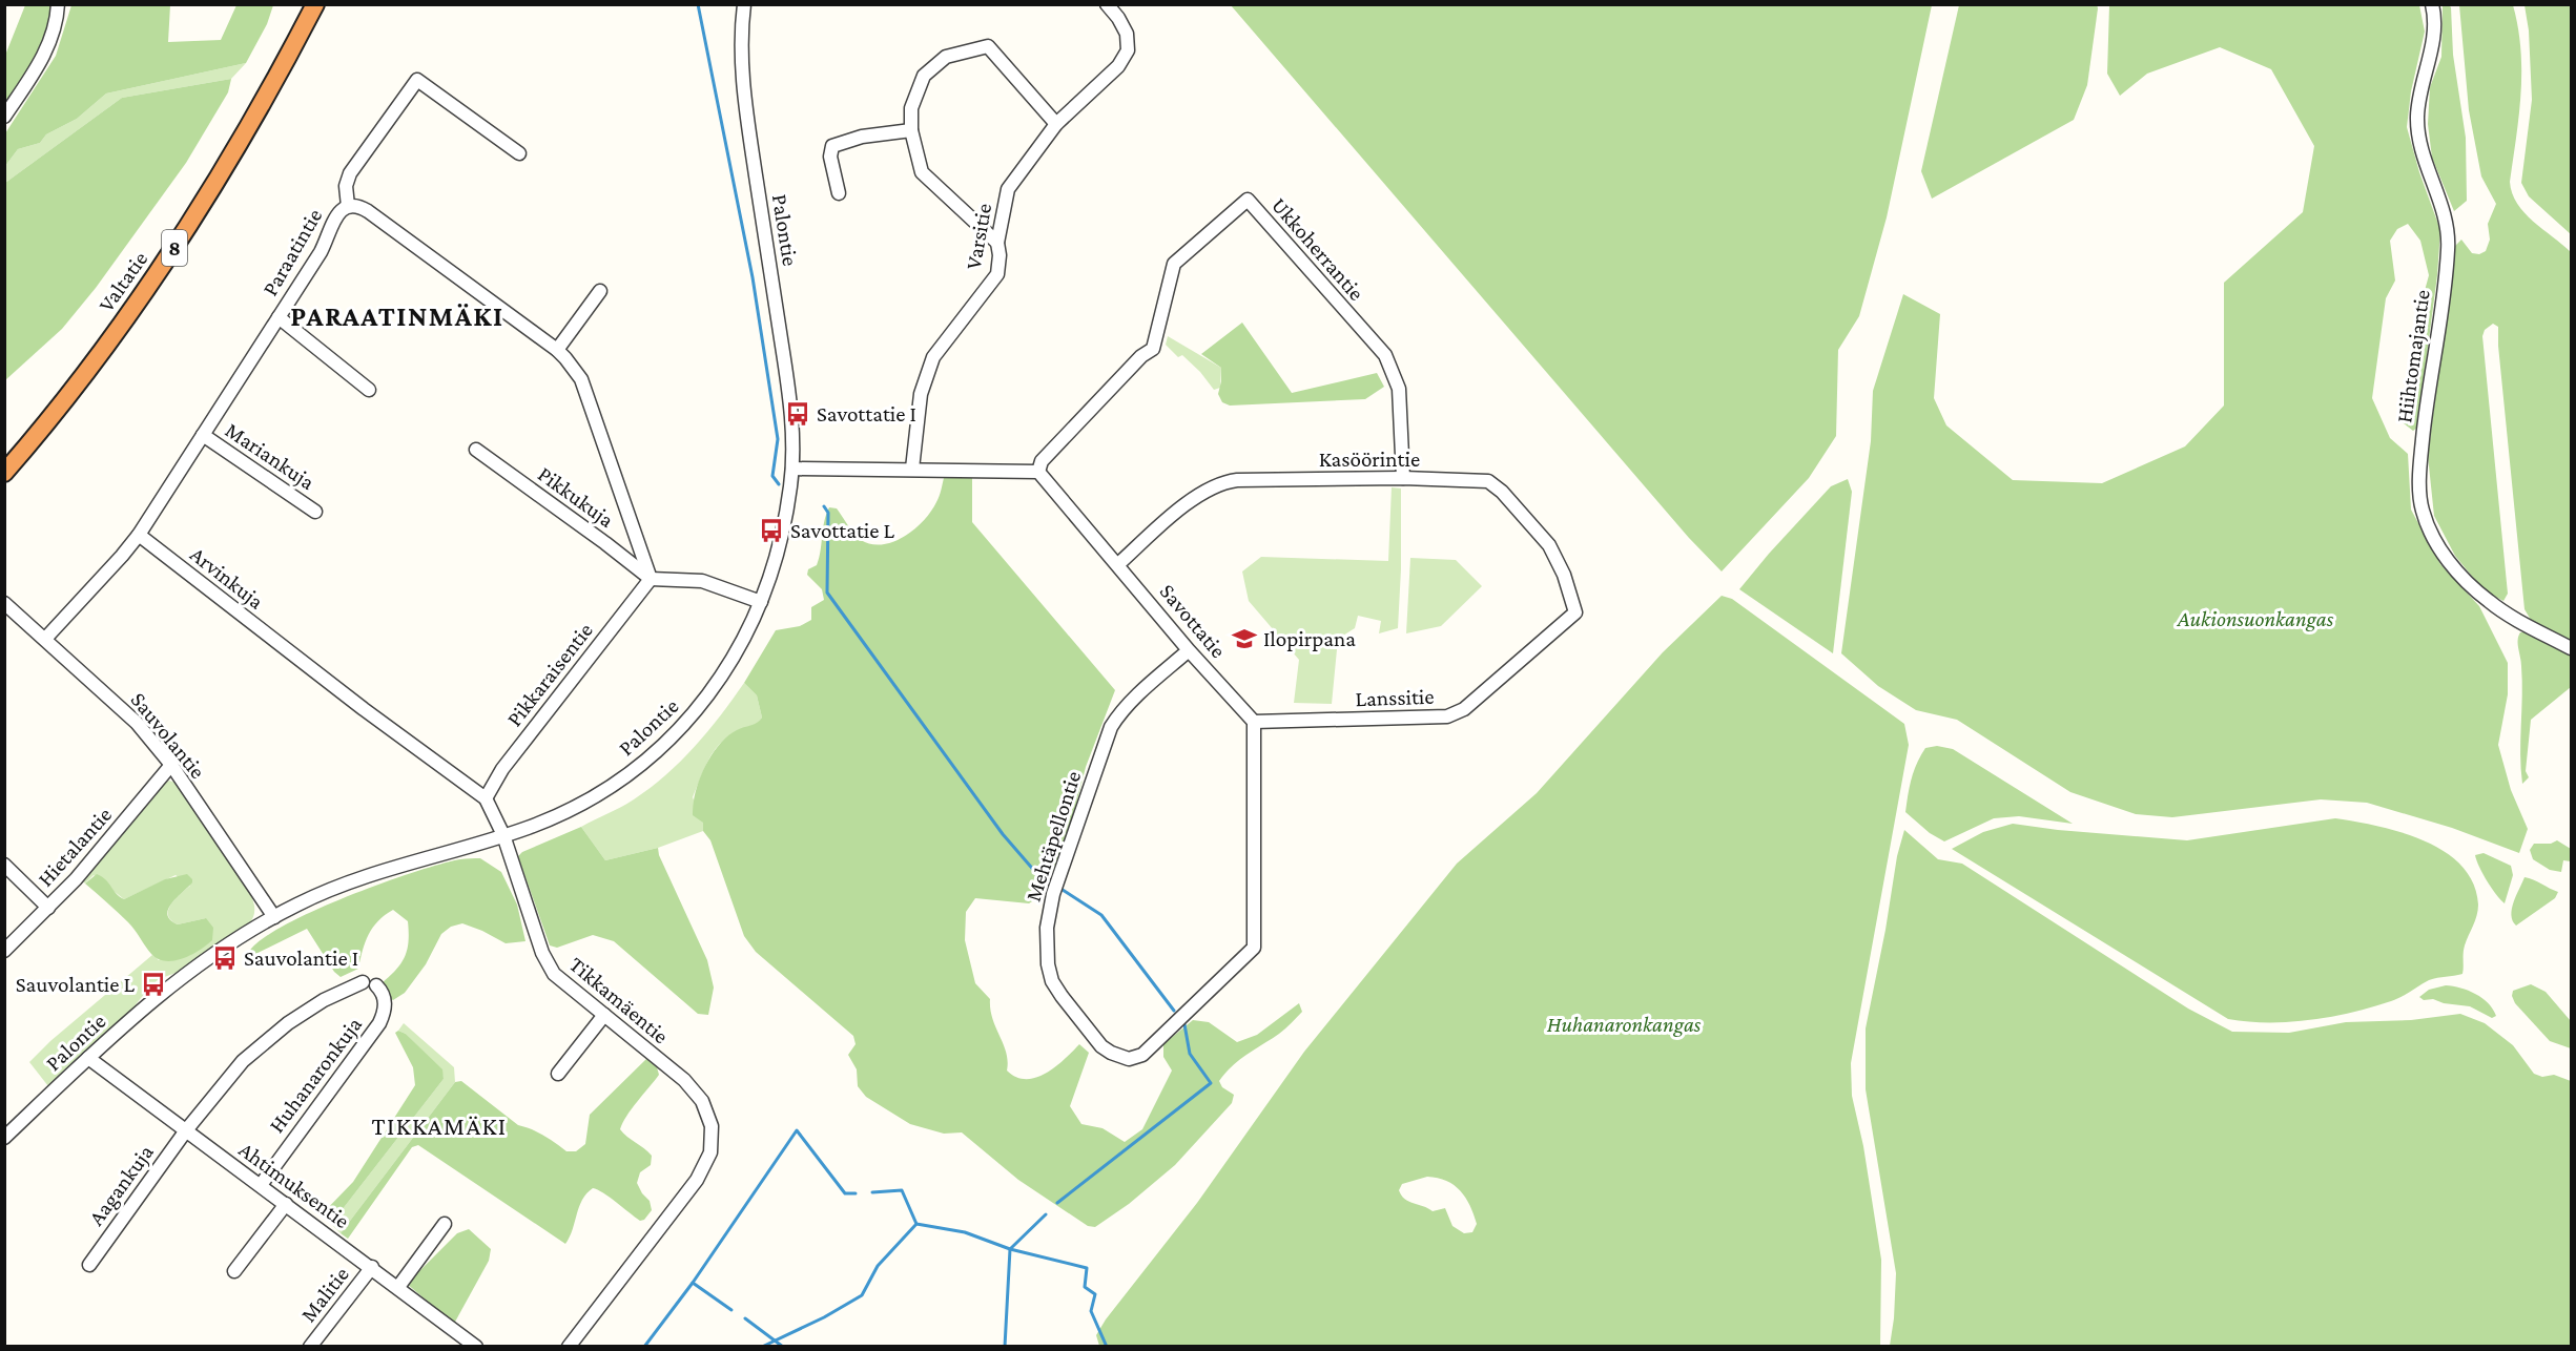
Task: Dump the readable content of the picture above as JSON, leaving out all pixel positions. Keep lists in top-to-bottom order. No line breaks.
{"streets":{"highway":["8","Valtatie"],"street":["Palontie","Varsitie","Ukkoherrantie","Paraatintie","Hiihtomajantie","Mariankuja","Kasöörintie","Pikkukuja","Arvinkuja","Savottatie","Pikkaraisentie","Lanssitie","Sauvolantie","Mehtäpellontie","Hietalantie","Tikkamäentie","Huhanaronkuja","Aagankuja","Ahtimuksentie","Malitie"]},"crossings":[["Palontie","Sauvolantie"],["Palontie","Tikkamäentie"],["Palontie","Ahtimuksentie"],["Ukkoherrantie","Kasöörintie"],["Ukkoherrantie","Savottatie"],["Paraatintie","Mariankuja"],["Paraatintie","Pikkukuja"],["Paraatintie","Arvinkuja"],["Paraatintie","Pikkaraisentie"],["Paraatintie","Sauvolantie"],["Kasöörintie","Savottatie"],["Kasöörintie","Lanssitie"],["Pikkukuja","Pikkaraisentie"],["Arvinkuja","Tikkamäentie"],["Savottatie","Lanssitie"],["Savottatie","Mehtäpellontie"],["Pikkaraisentie","Tikkamäentie"],["Lanssitie","Mehtäpellontie"],["Sauvolantie","Hietalantie"],["Huhanaronkuja","Ahtimuksentie"],["Aagankuja","Ahtimuksentie"],["Ahtimuksentie","Malitie"]],"districts":["PARAATINMÄKI","TIKKAMÄKI"],"parks":["Aukionsuonkangas","Huhanaronkangas"],"places":{"bus stop":["Savottatie I","Savottatie L","Sauvolantie I","Sauvolantie L"],"school or university":["Ilopirpana"]}}
